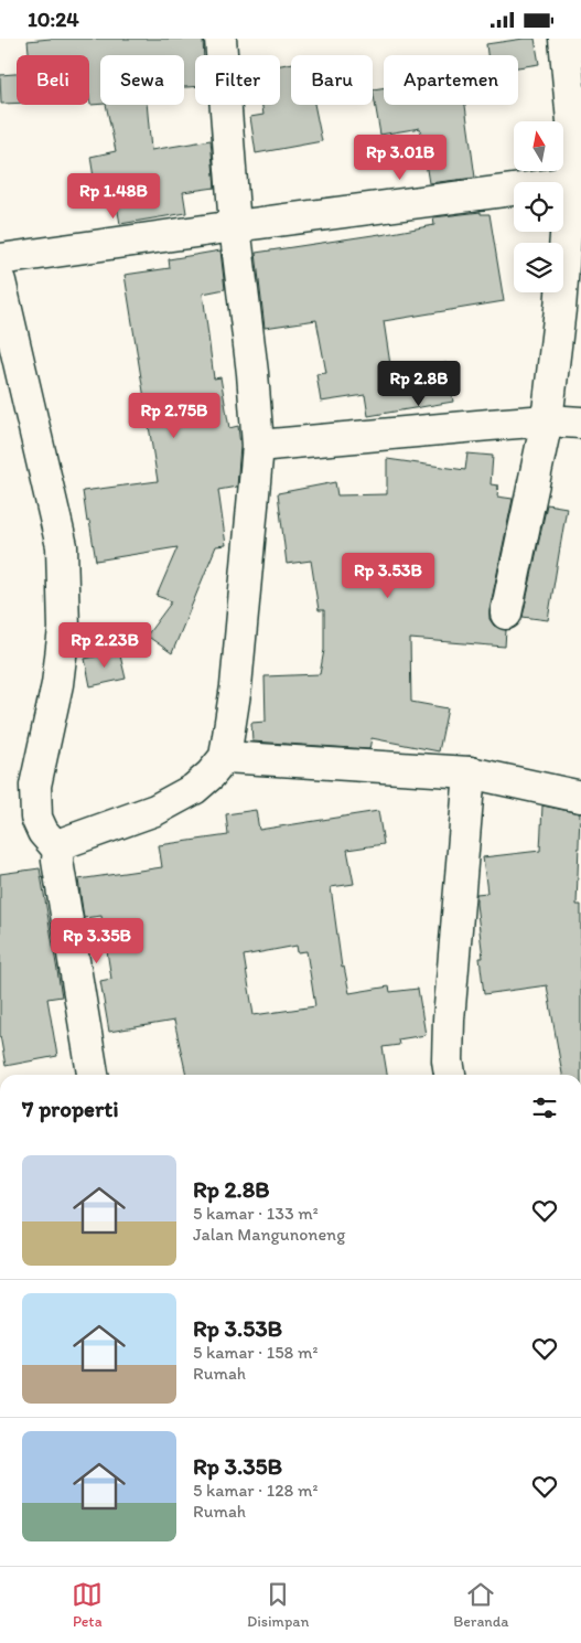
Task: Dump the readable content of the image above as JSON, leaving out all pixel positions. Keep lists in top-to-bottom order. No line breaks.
{"north":"top","page":{"status":"10:24","chip":["Beli","Sewa","Filter","Baru","Apartemen"],"price":["Rp 3.01B","Rp 1.48B","Rp 2.8B","Rp 2.75B","Rp 3.53B","Rp 2.23B","Rp 3.35B"],"heading":"7 properti","list":[{"name":"Rp 2.8B","note":"5 kamar · 133 m² · Jalan Mangunoneng"},{"name":"Rp 3.53B","note":"5 kamar · 158 m² · Rumah"},{"name":"Rp 3.35B","note":"5 kamar · 128 m² · Rumah"}],"tabs":["Peta","Disimpan","Beranda"]}}
